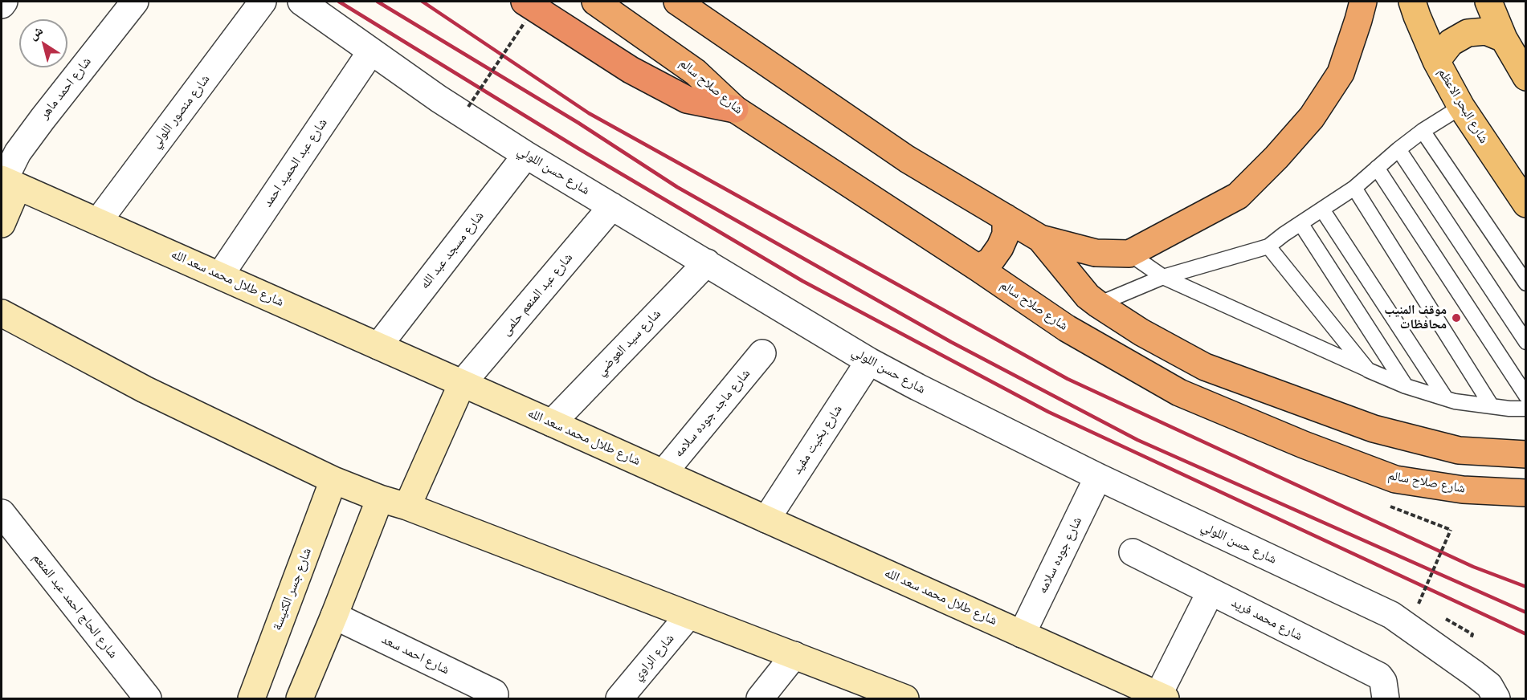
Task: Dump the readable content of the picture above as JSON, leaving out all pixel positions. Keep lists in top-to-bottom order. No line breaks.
{"streets":{"highway":["شارع صلاح سالم"],"main road":["شارع البحر الاعظم","شارع طلال محمد سعد الله","شارع جسر الكنيسة"],"street":["شارع احمد ماهر","شارع منصور اللولي","شارع عبد الحميد احمد","شارع حسن اللولي","شارع مسجد عبد الله","شارع عبد المنعم حلمى","شارع سيد العوضي","شارع ماجد جوده سلامه","شارع بخيت مفيد","شارع جوده سلامه","شارع الحاج احمد عبد المنعم","شارع محمد فريد","شارع احمد سعد","شارع الراوي"]},"crossings":[["شارع احمد ماهر","شارع طلال محمد سعد الله"],["شارع منصور اللولي","شارع طلال محمد سعد الله"],["شارع عبد الحميد احمد","شارع حسن اللولي"],["شارع عبد الحميد احمد","شارع طلال محمد سعد الله"],["شارع حسن اللولي","شارع مسجد عبد الله"],["شارع حسن اللولي","شارع عبد المنعم حلمى"],["شارع حسن اللولي","شارع سيد العوضي"],["شارع حسن اللولي","شارع بخيت مفيد"],["شارع حسن اللولي","شارع جوده سلامه"],["شارع مسجد عبد الله","شارع طلال محمد سعد الله"],["شارع طلال محمد سعد الله","شارع عبد المنعم حلمى"],["شارع طلال محمد سعد الله","شارع سيد العوضي"],["شارع طلال محمد سعد الله","شارع ماجد جوده سلامه"],["شارع طلال محمد سعد الله","شارع بخيت مفيد"],["شارع طلال محمد سعد الله","شارع جوده سلامه"]],"places":["موقف المنيب محافظات"],"north":"top left"}
